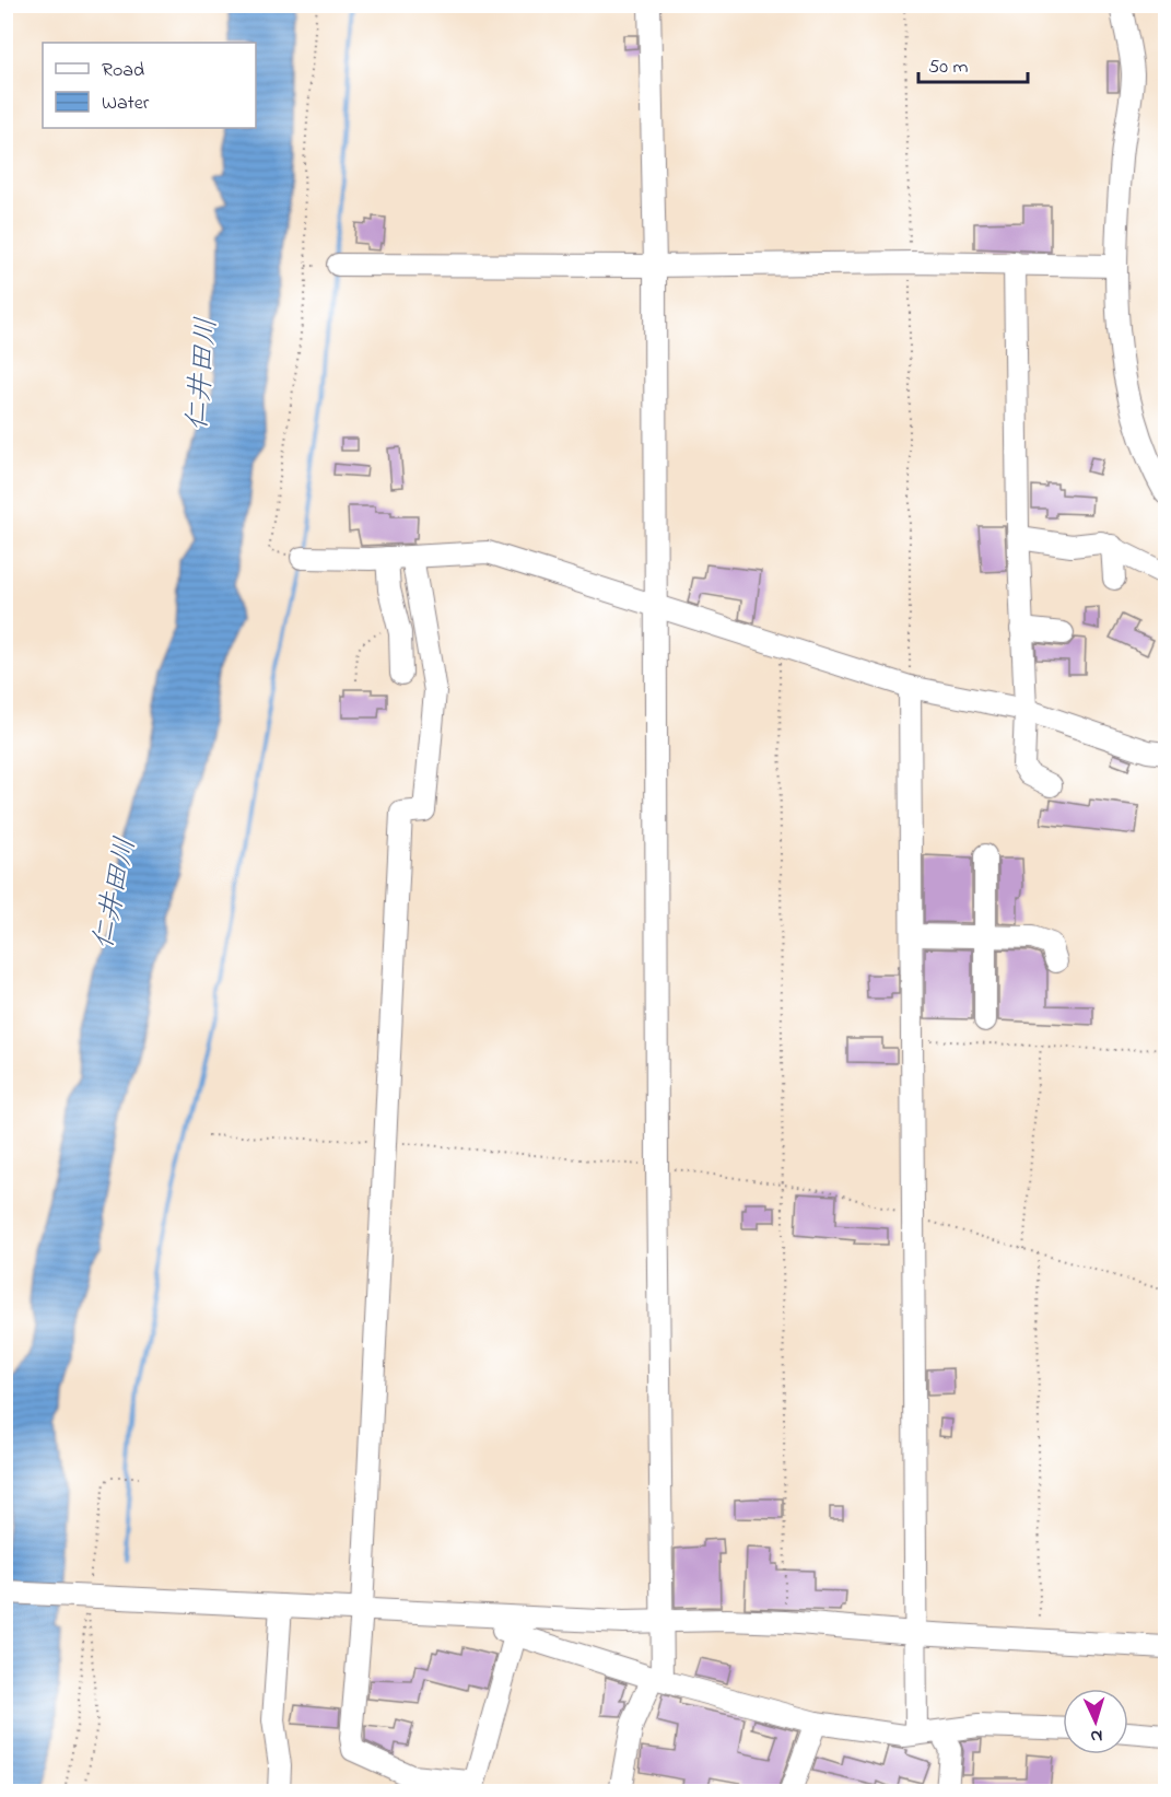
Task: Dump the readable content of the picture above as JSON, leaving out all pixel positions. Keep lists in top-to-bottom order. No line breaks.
{"water":["仁井田川"],"legend":["Road","Water"],"scale_bar":"50 m","north":"bottom"}
